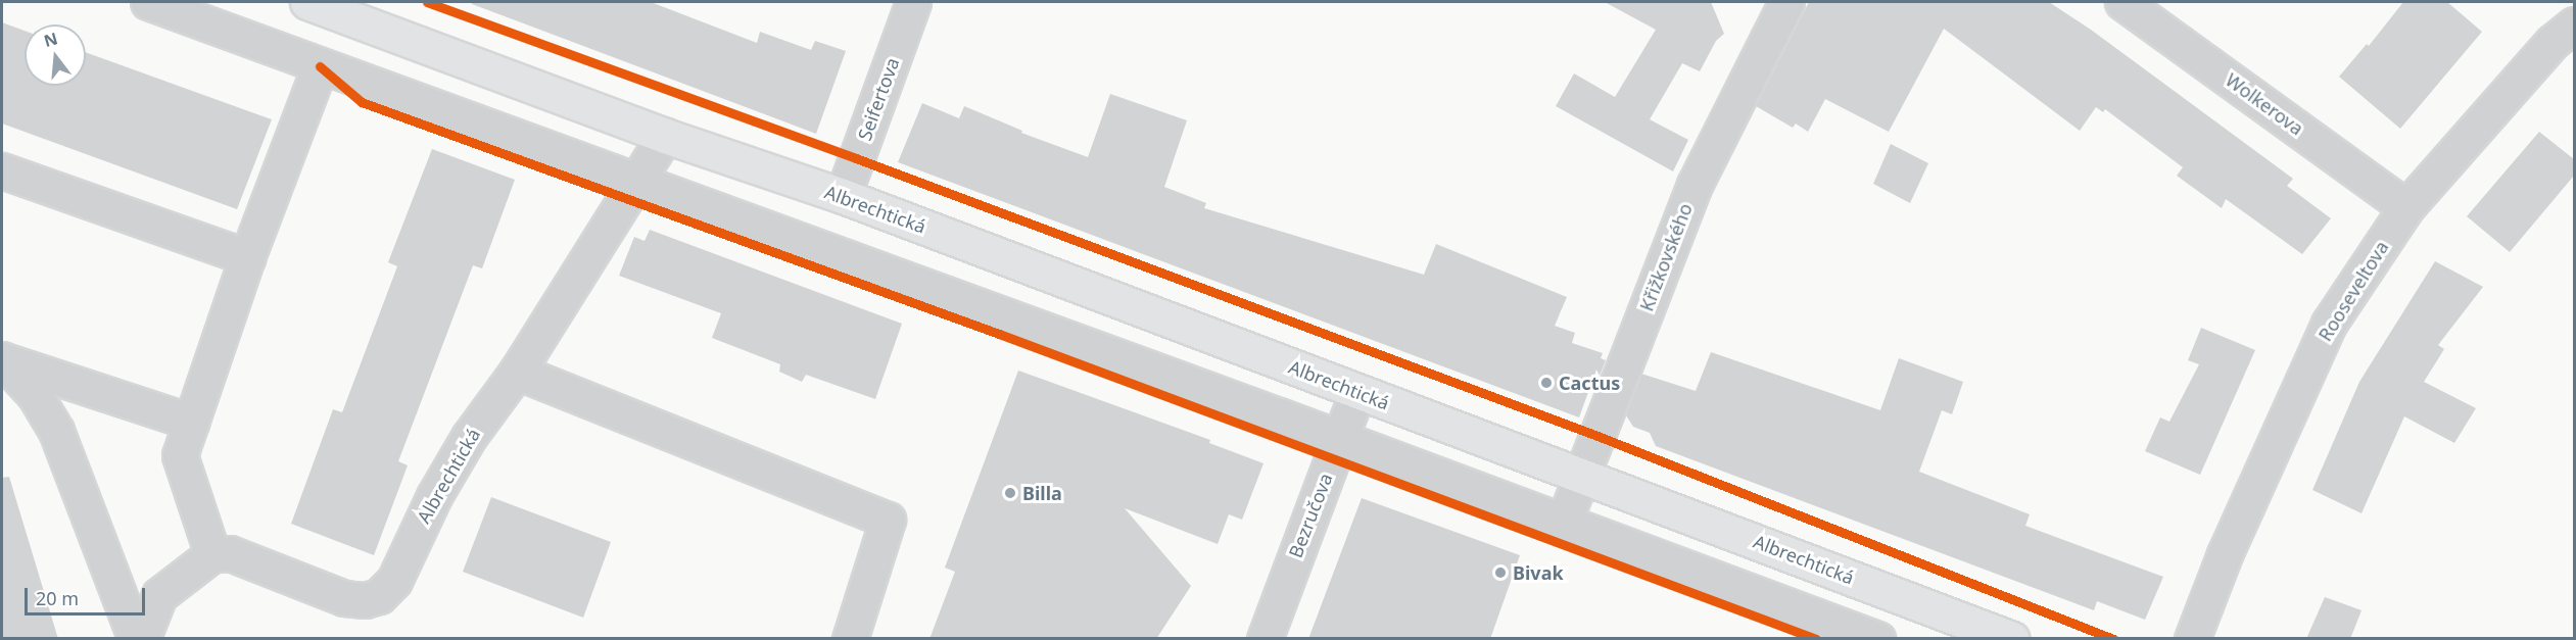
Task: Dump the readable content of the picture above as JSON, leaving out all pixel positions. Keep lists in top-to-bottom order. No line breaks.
{"streets":{"main road":["Albrechtická"],"street":["Seifertova","Wolkerova","Křižkovského","Rooseveltova","Bezručova"]},"crossings":[["Seifertova","Albrechtická"],["Wolkerova","Rooseveltova"],["Albrechtická","Křižkovského"],["Albrechtická","Bezručova"]],"places":["Cactus","Billa","Bivak"],"scale_bar":"20 m","north":"top"}
